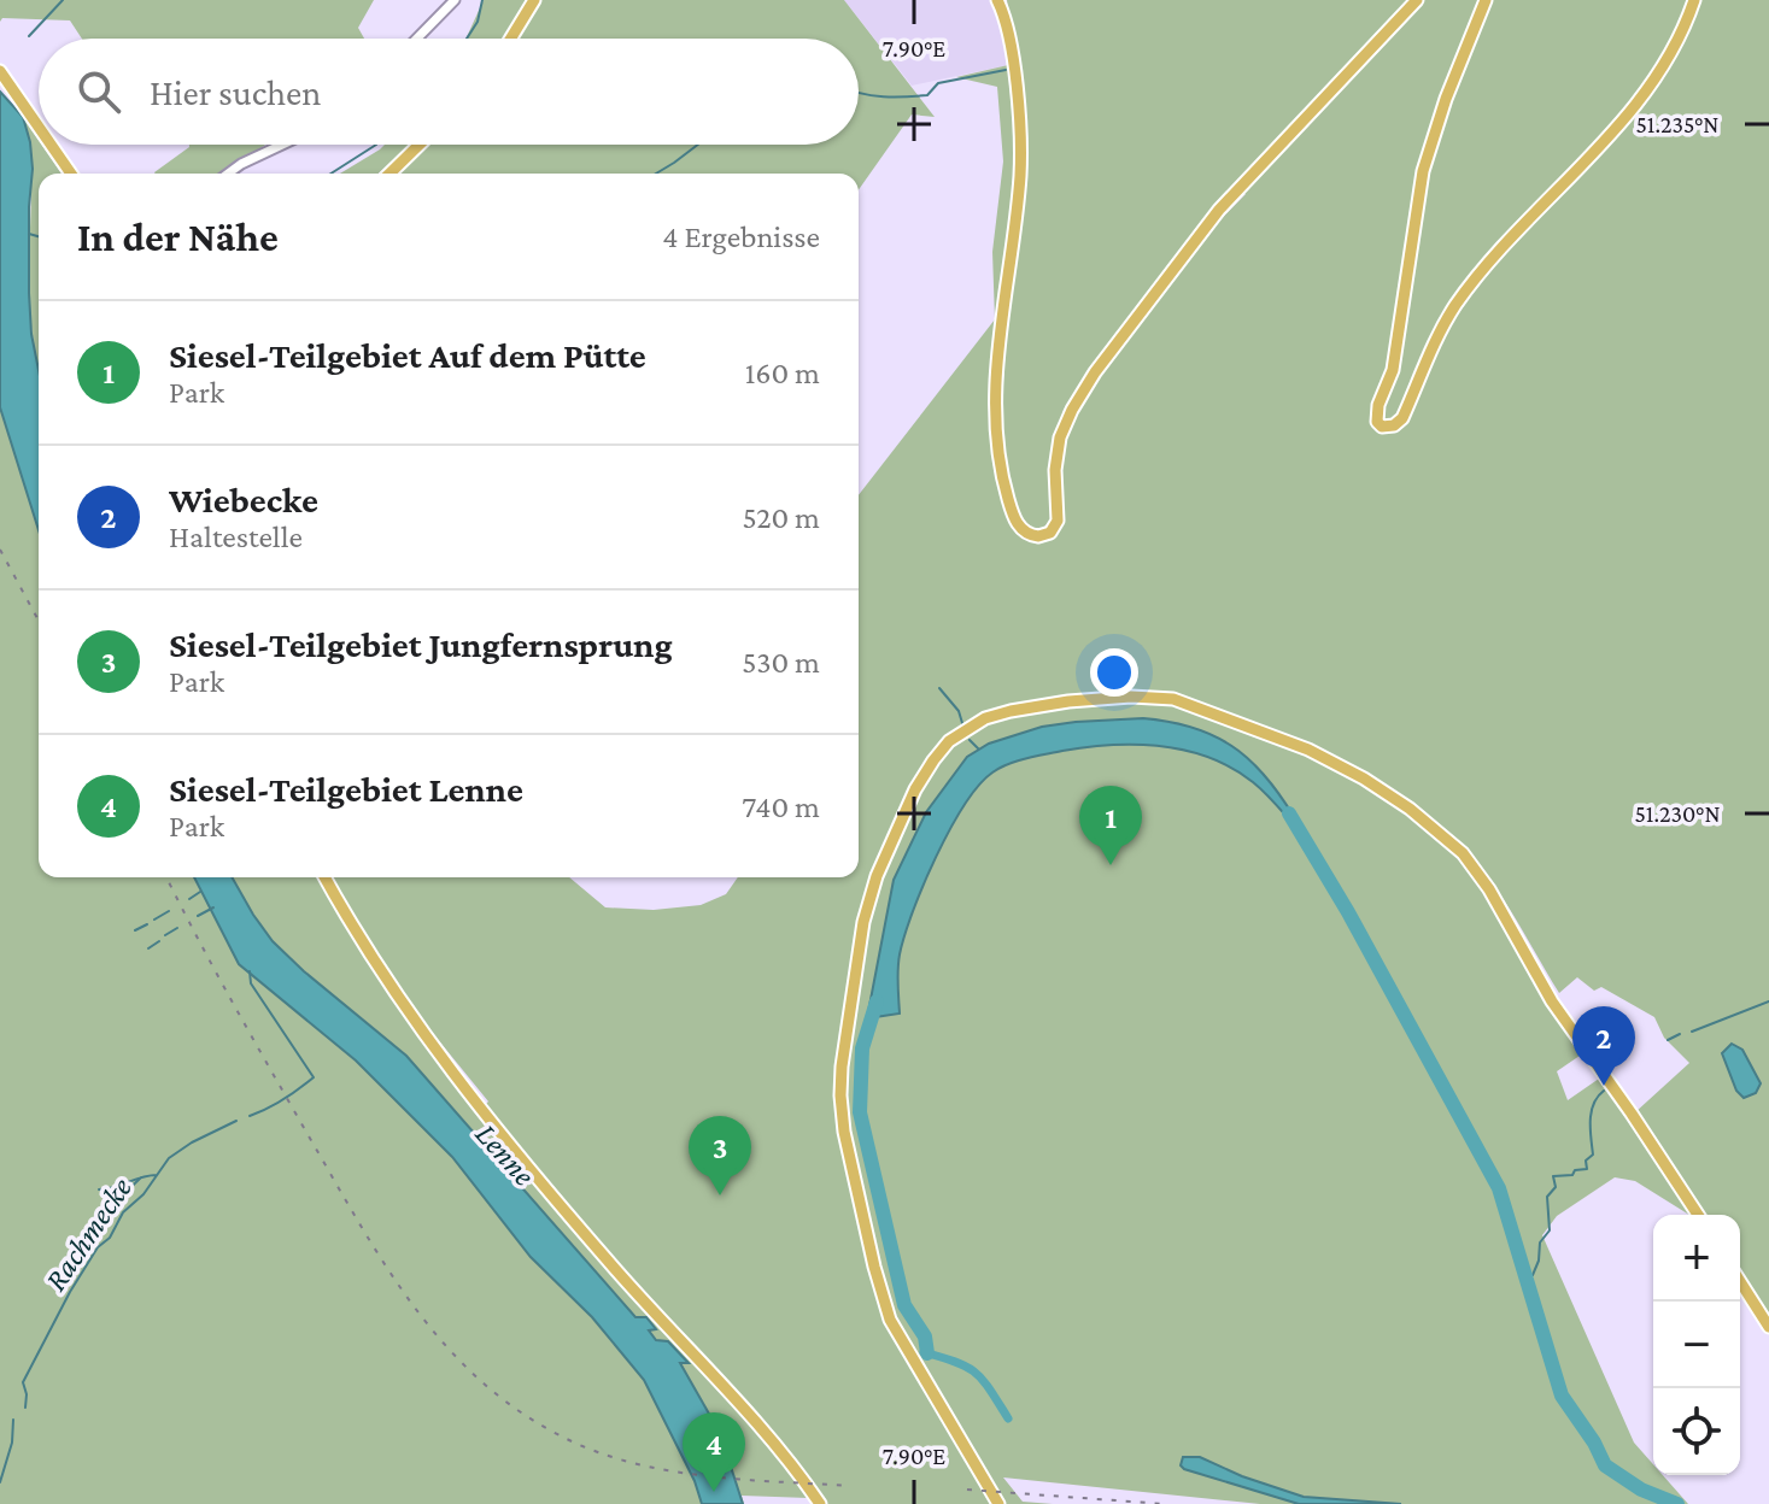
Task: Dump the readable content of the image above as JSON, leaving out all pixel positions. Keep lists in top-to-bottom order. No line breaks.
{"water":["Lenne","Rachmecke"],"page":{"search":"Hier suchen","heading":["In der Nähe","4 Ergebnisse"],"list":[{"mark":"1","name":"Siesel-Teilgebiet Auf dem Pütte","note":"Park","value":"160 m"},{"mark":"2","name":"Wiebecke","note":"Haltestelle","value":"520 m"},{"mark":"3","name":"Siesel-Teilgebiet Jungfernsprung","note":"Park","value":"530 m"},{"mark":"4","name":"Siesel-Teilgebiet Lenne","note":"Park","value":"740 m"}],"pins":["1","2","3","4"],"map_buttons":["+","−"]},"coordinates":["7.90°E","51.235°N","51.230°N"]}
